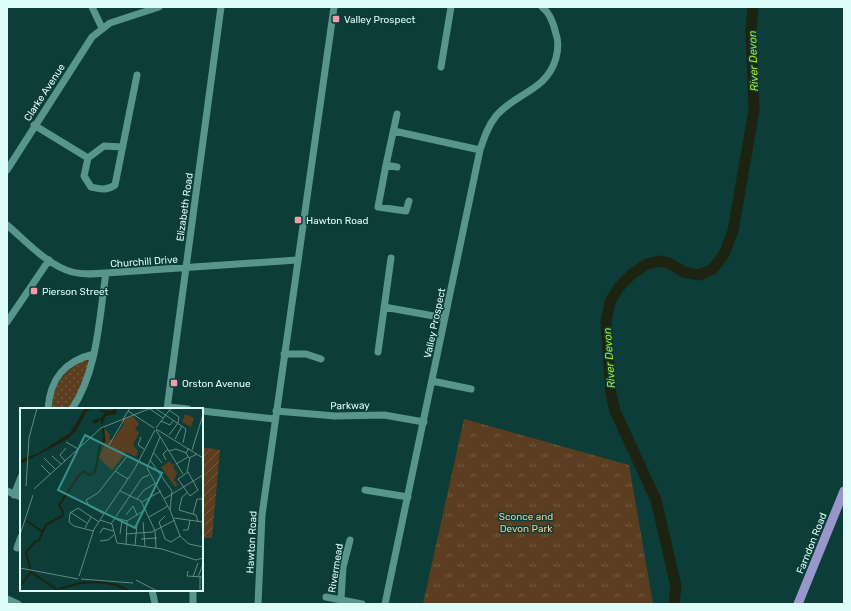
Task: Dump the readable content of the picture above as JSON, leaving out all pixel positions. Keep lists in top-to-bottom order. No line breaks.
{"streets":{"main road":["Farndon Road"],"street":["Clarke Avenue","Elizabeth Road","Churchill Drive","Valley Prospect","Parkway","Hawton Road","Rivermead"]},"crossings":[["Elizabeth Road","Churchill Drive"],["Churchill Drive","Hawton Road"],["Valley Prospect","Parkway"],["Parkway","Hawton Road"]],"water":["River Devon"],"parks":["Sconce and Devon Park"],"places":{"transit":["Valley Prospect","Hawton Road","Pierson Street","Orston Avenue"]}}
